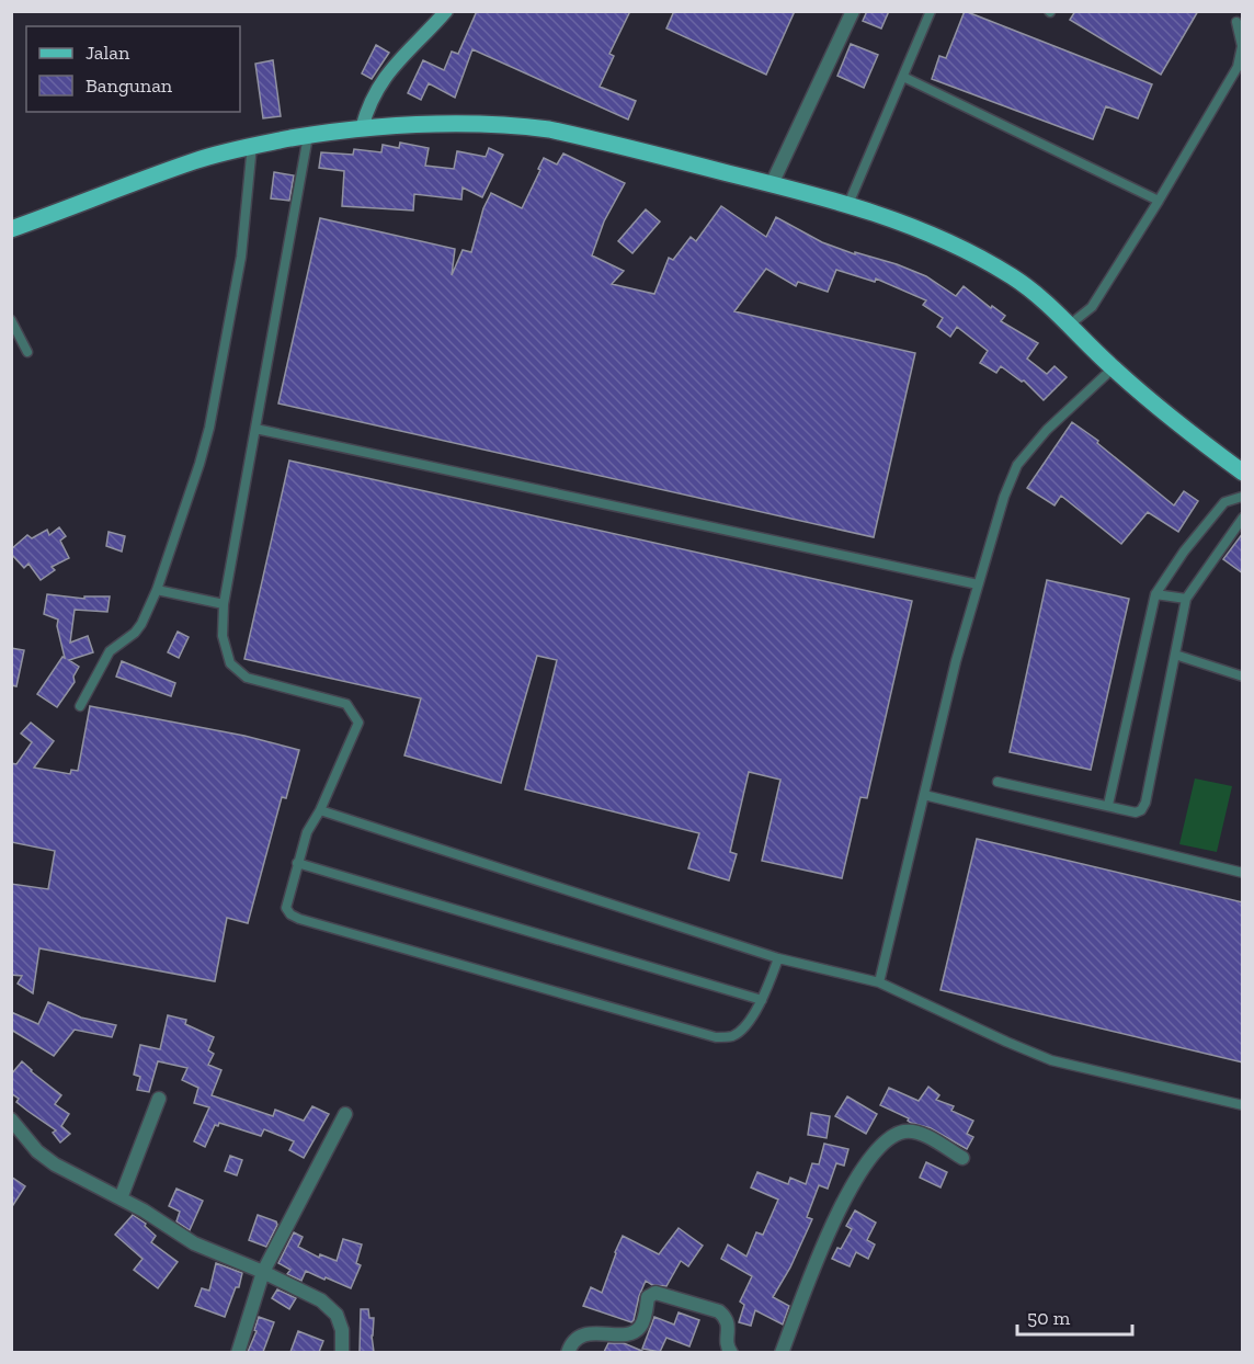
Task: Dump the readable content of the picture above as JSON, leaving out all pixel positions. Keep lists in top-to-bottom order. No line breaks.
{"legend":["Jalan","Bangunan"],"scale_bar":"50 m"}
